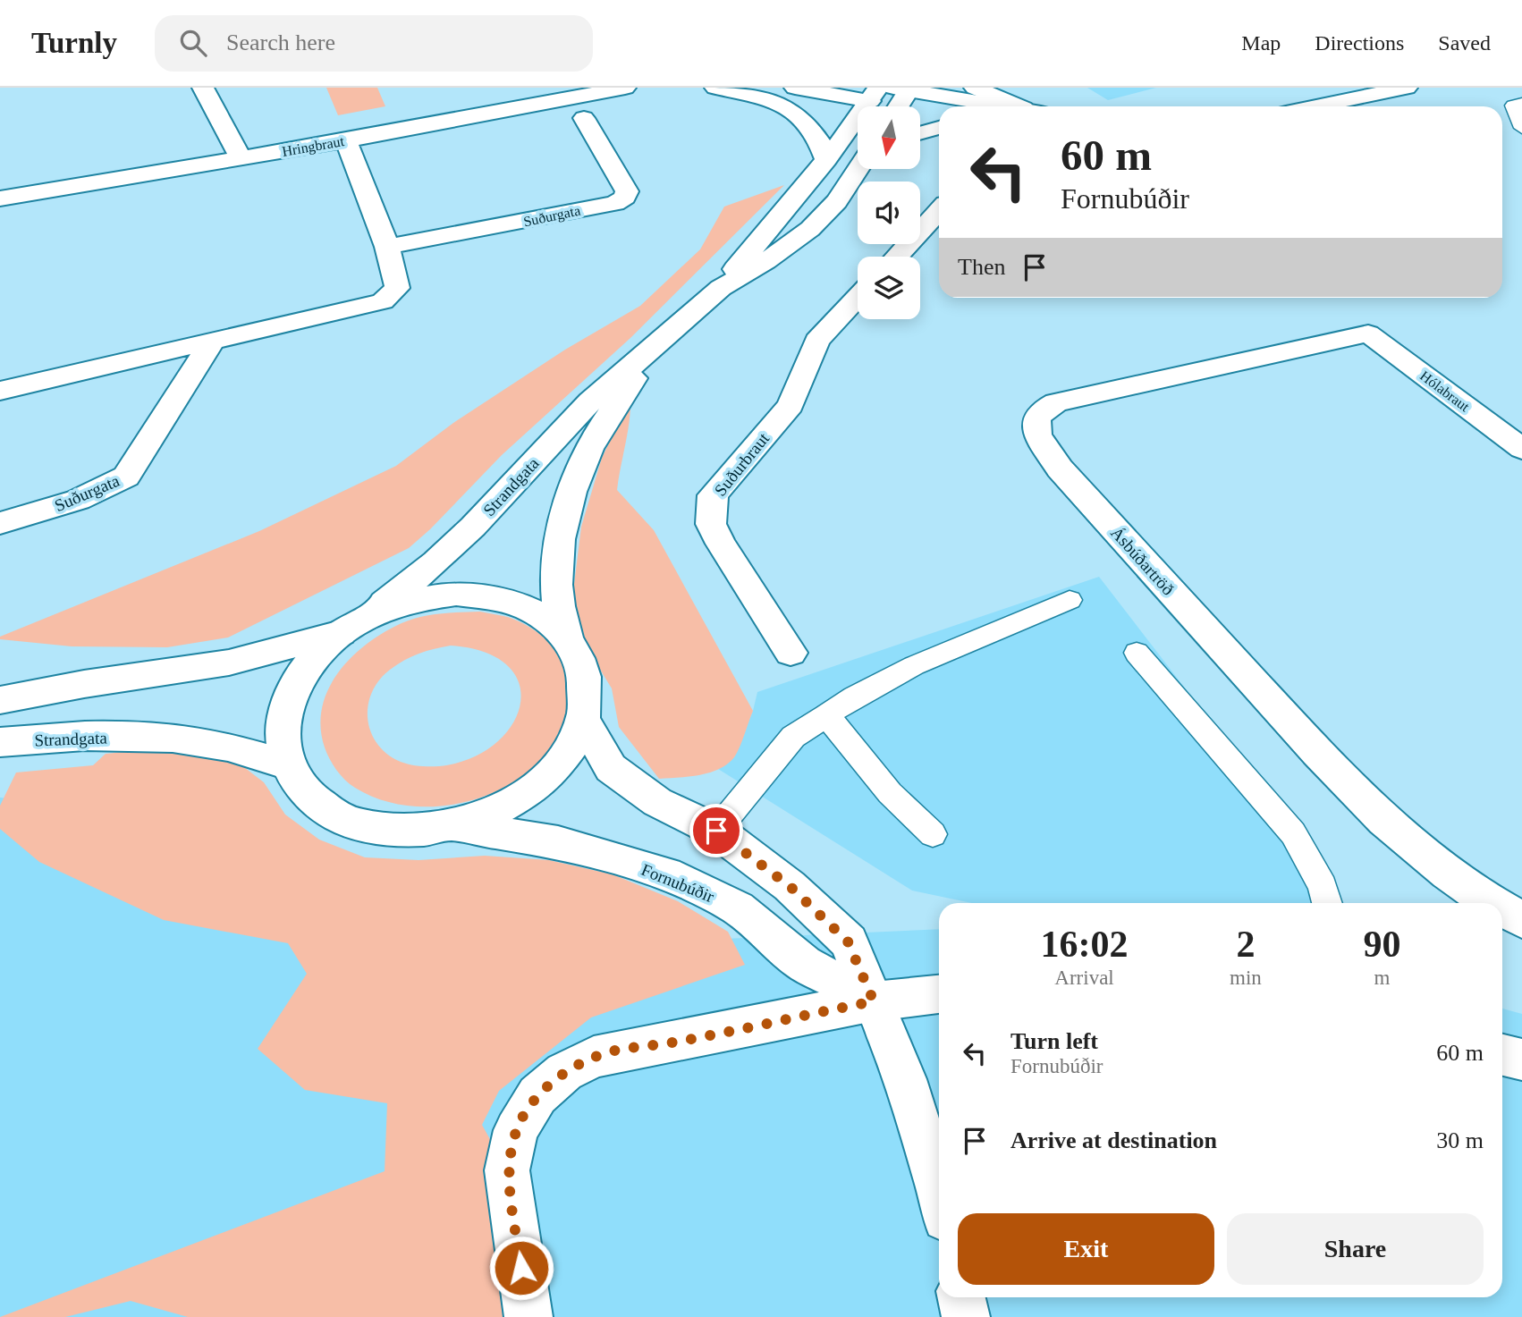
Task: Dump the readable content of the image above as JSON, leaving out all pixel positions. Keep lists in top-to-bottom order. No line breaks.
{"streets":{"street":["Hringbraut","Suðurgata","Hólabraut","Suðurbraut","Strandgata","Ásbúðartröð","Fornubúðir"]},"crossings":[["Hólabraut","Ásbúðartröð"]],"north":"bottom","page":{"header":"Turnly","search":"Search here","nav":["Map","Directions","Saved"],"turn":["60 m","Fornubúðir"],"then":"Then","eta":["16:02","Arrival","2","min","90","m"],"list":[{"name":"Turn left","note":"Fornubúðir","value":"60 m"},{"name":"Arrive at destination","value":"30 m"}],"buttons":["Exit","Share"]}}
